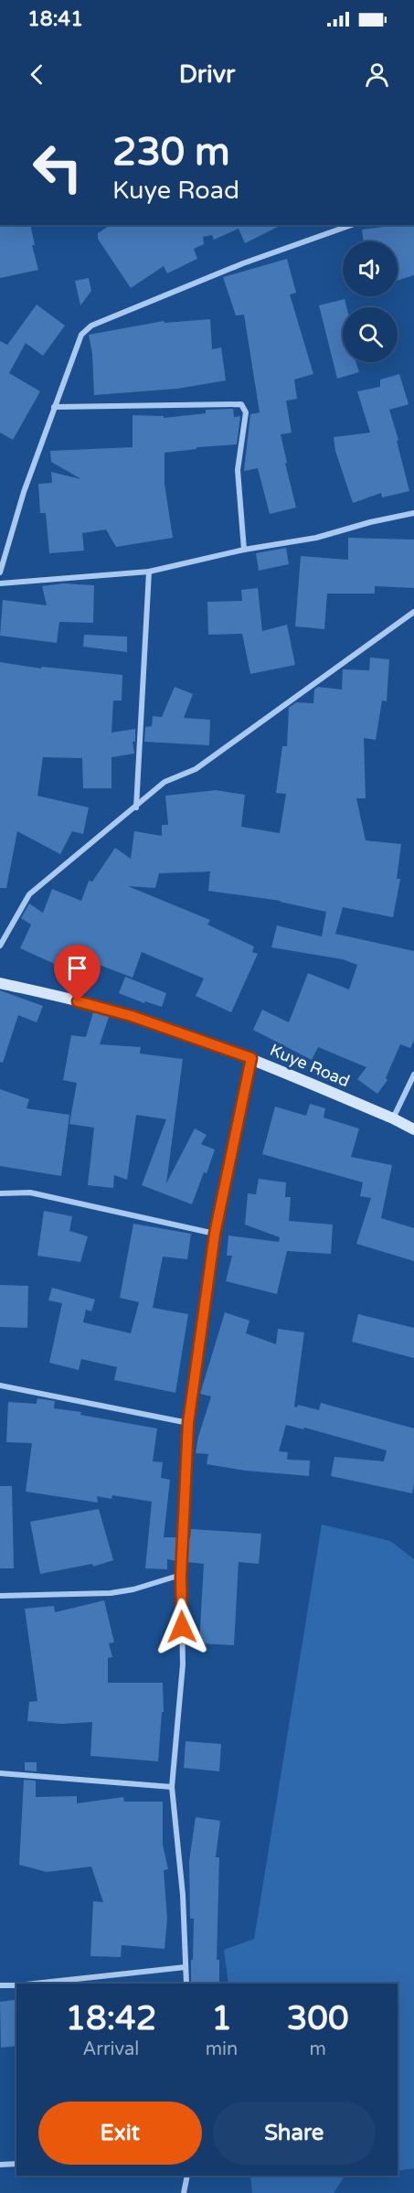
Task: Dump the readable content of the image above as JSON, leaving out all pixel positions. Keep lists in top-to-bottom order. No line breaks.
{"streets":{"street":["Kuye Road"]},"page":{"status":"18:41","header":"Drivr","turn":["230 m","Kuye Road"],"eta":["18:42","Arrival","1","min","300","m"],"buttons":["Exit","Share"]}}
